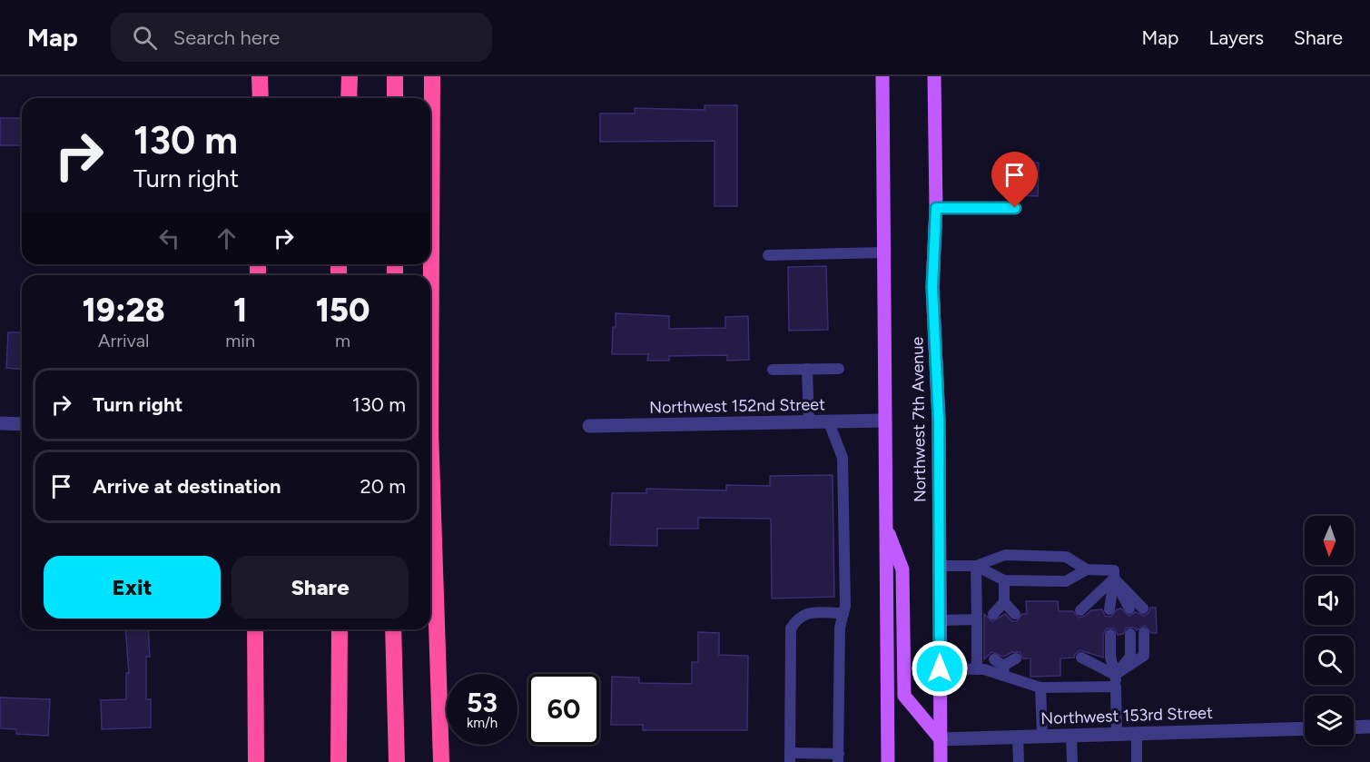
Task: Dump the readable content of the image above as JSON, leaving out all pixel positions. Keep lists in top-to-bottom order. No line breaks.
{"streets":{"main road":["Northwest 7th Avenue"],"street":["Northwest 152nd Street","Northwest 153rd Street"]},"crossings":[["Northwest 152nd Street","Northwest 7th Avenue"],["Northwest 7th Avenue","Northwest 153rd Street"]],"north":"bottom","page":{"header":"Map","search":"Search here","nav":["Map","Layers","Share"],"turn":["130 m","Turn right"],"eta":["19:28","Arrival","1","min","150","m"],"list":[{"name":"Turn right","value":"130 m"},{"name":"Arrive at destination","value":"20 m"}],"buttons":["Exit","Share"],"speed":"53 km/h","limit":"60"}}
